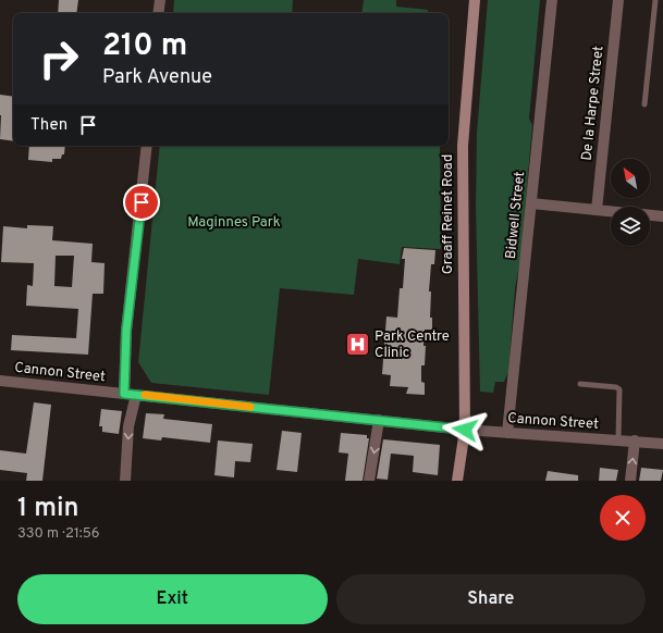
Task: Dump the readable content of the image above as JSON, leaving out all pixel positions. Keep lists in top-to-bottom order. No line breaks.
{"streets":{"main road":["Graaff Reinet Road"],"street":["De la Harpe Street","Bidwell Street","Cannon Street"]},"crossings":[["Graaff Reinet Road","Cannon Street"],["Bidwell Street","Cannon Street"]],"parks":["Maginnes Park"],"places":{"hospital":["Park Centre Clinic"]},"north":"top left","page":{"turn":["210 m","Park Avenue"],"then":"Then","heading":["1 min","330 m · 21:56"],"buttons":["Exit","Share"]}}
